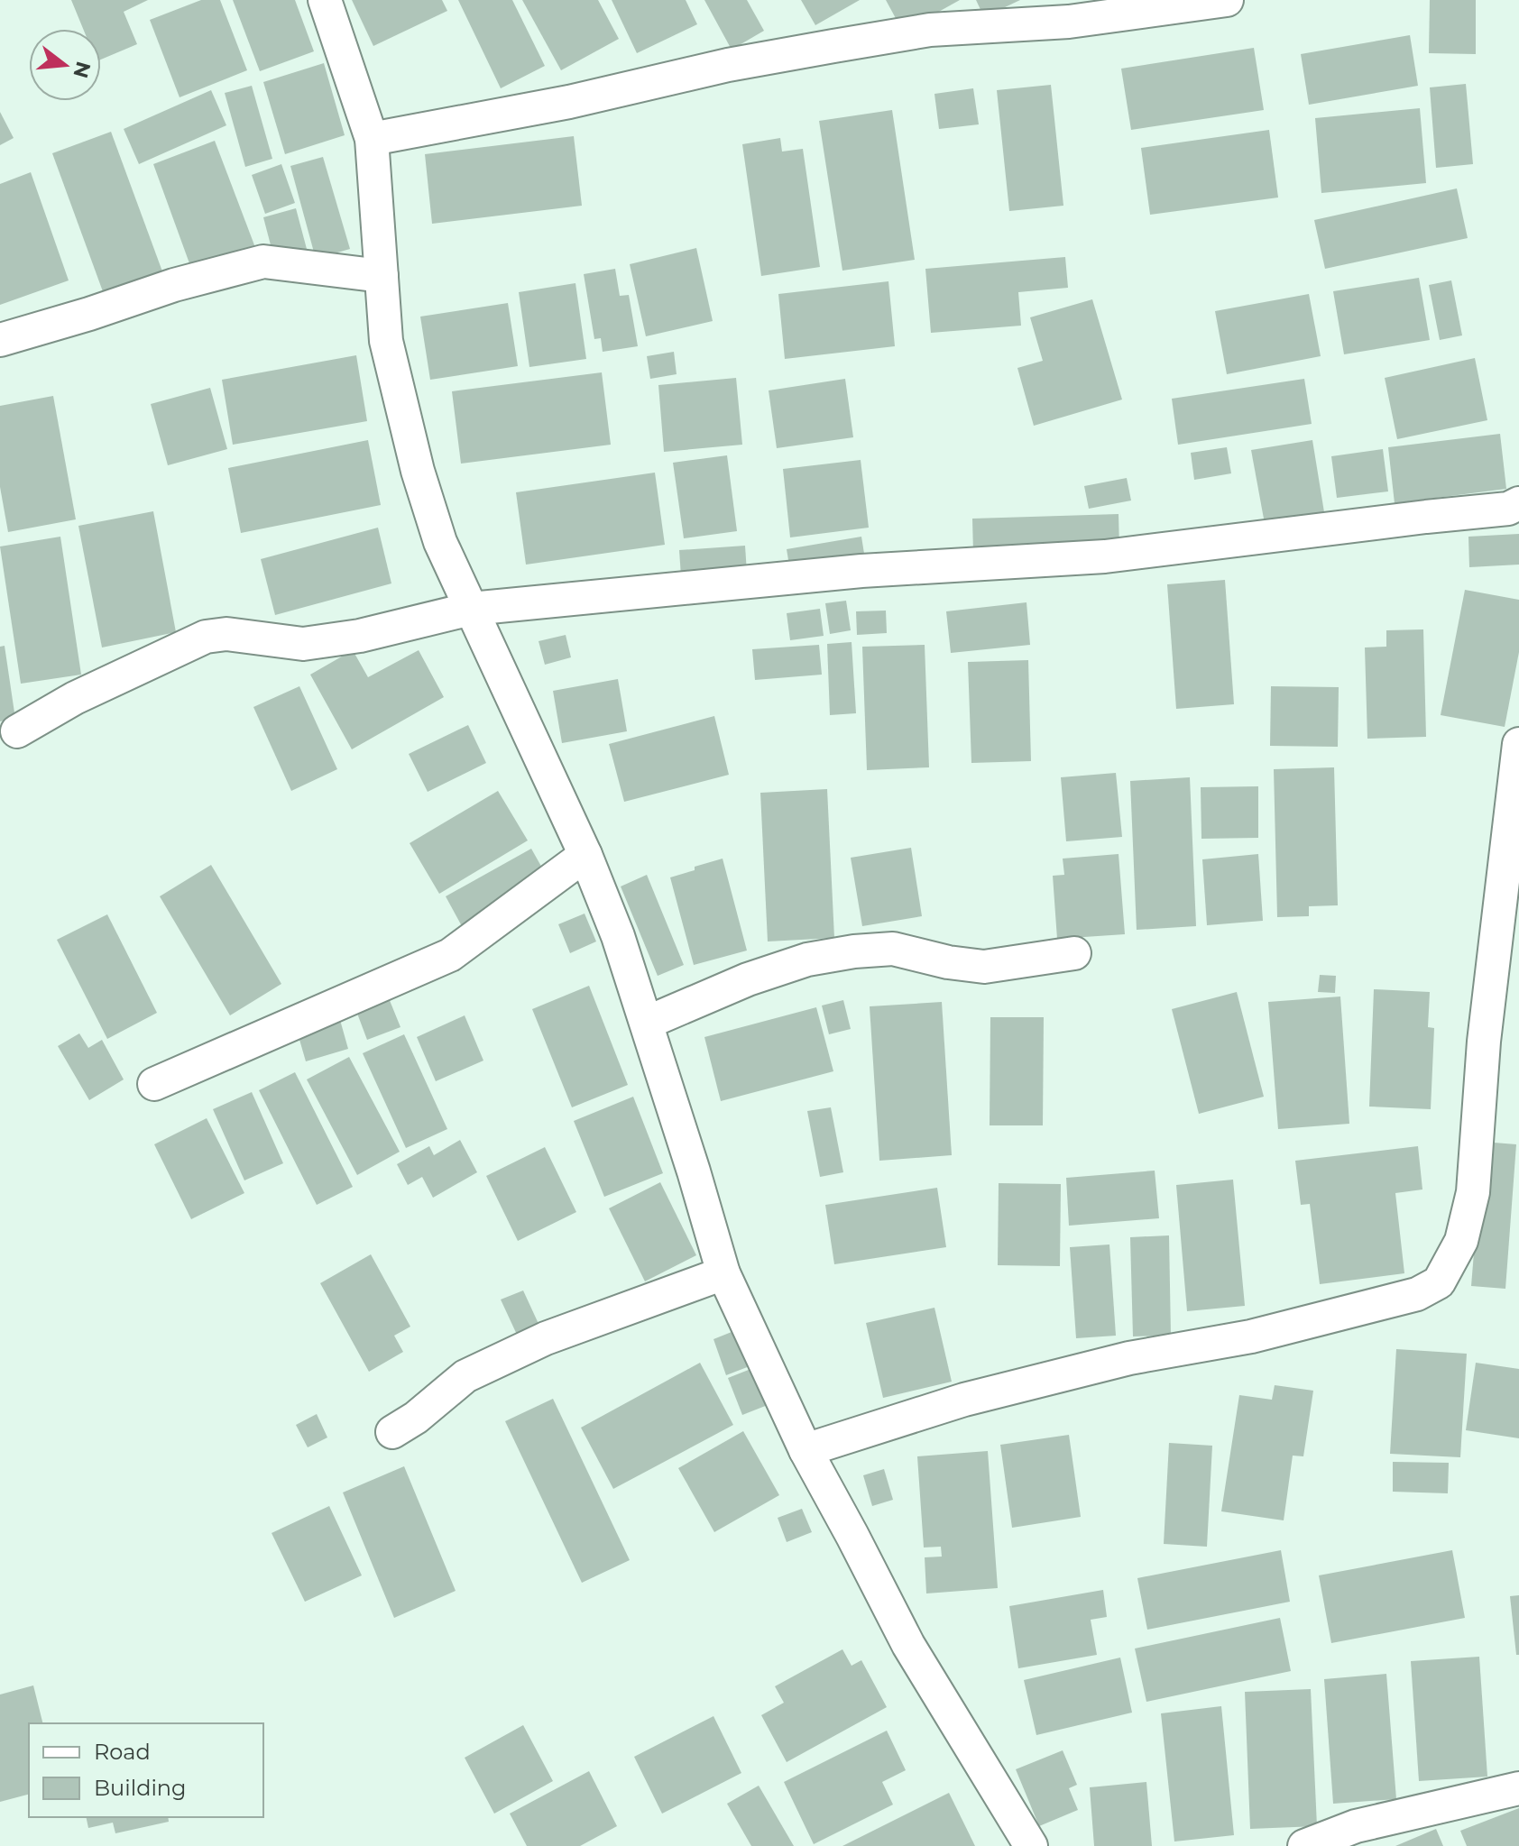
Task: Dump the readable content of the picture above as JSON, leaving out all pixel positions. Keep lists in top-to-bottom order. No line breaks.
{"legend":["Road","Building"],"north":"right"}
